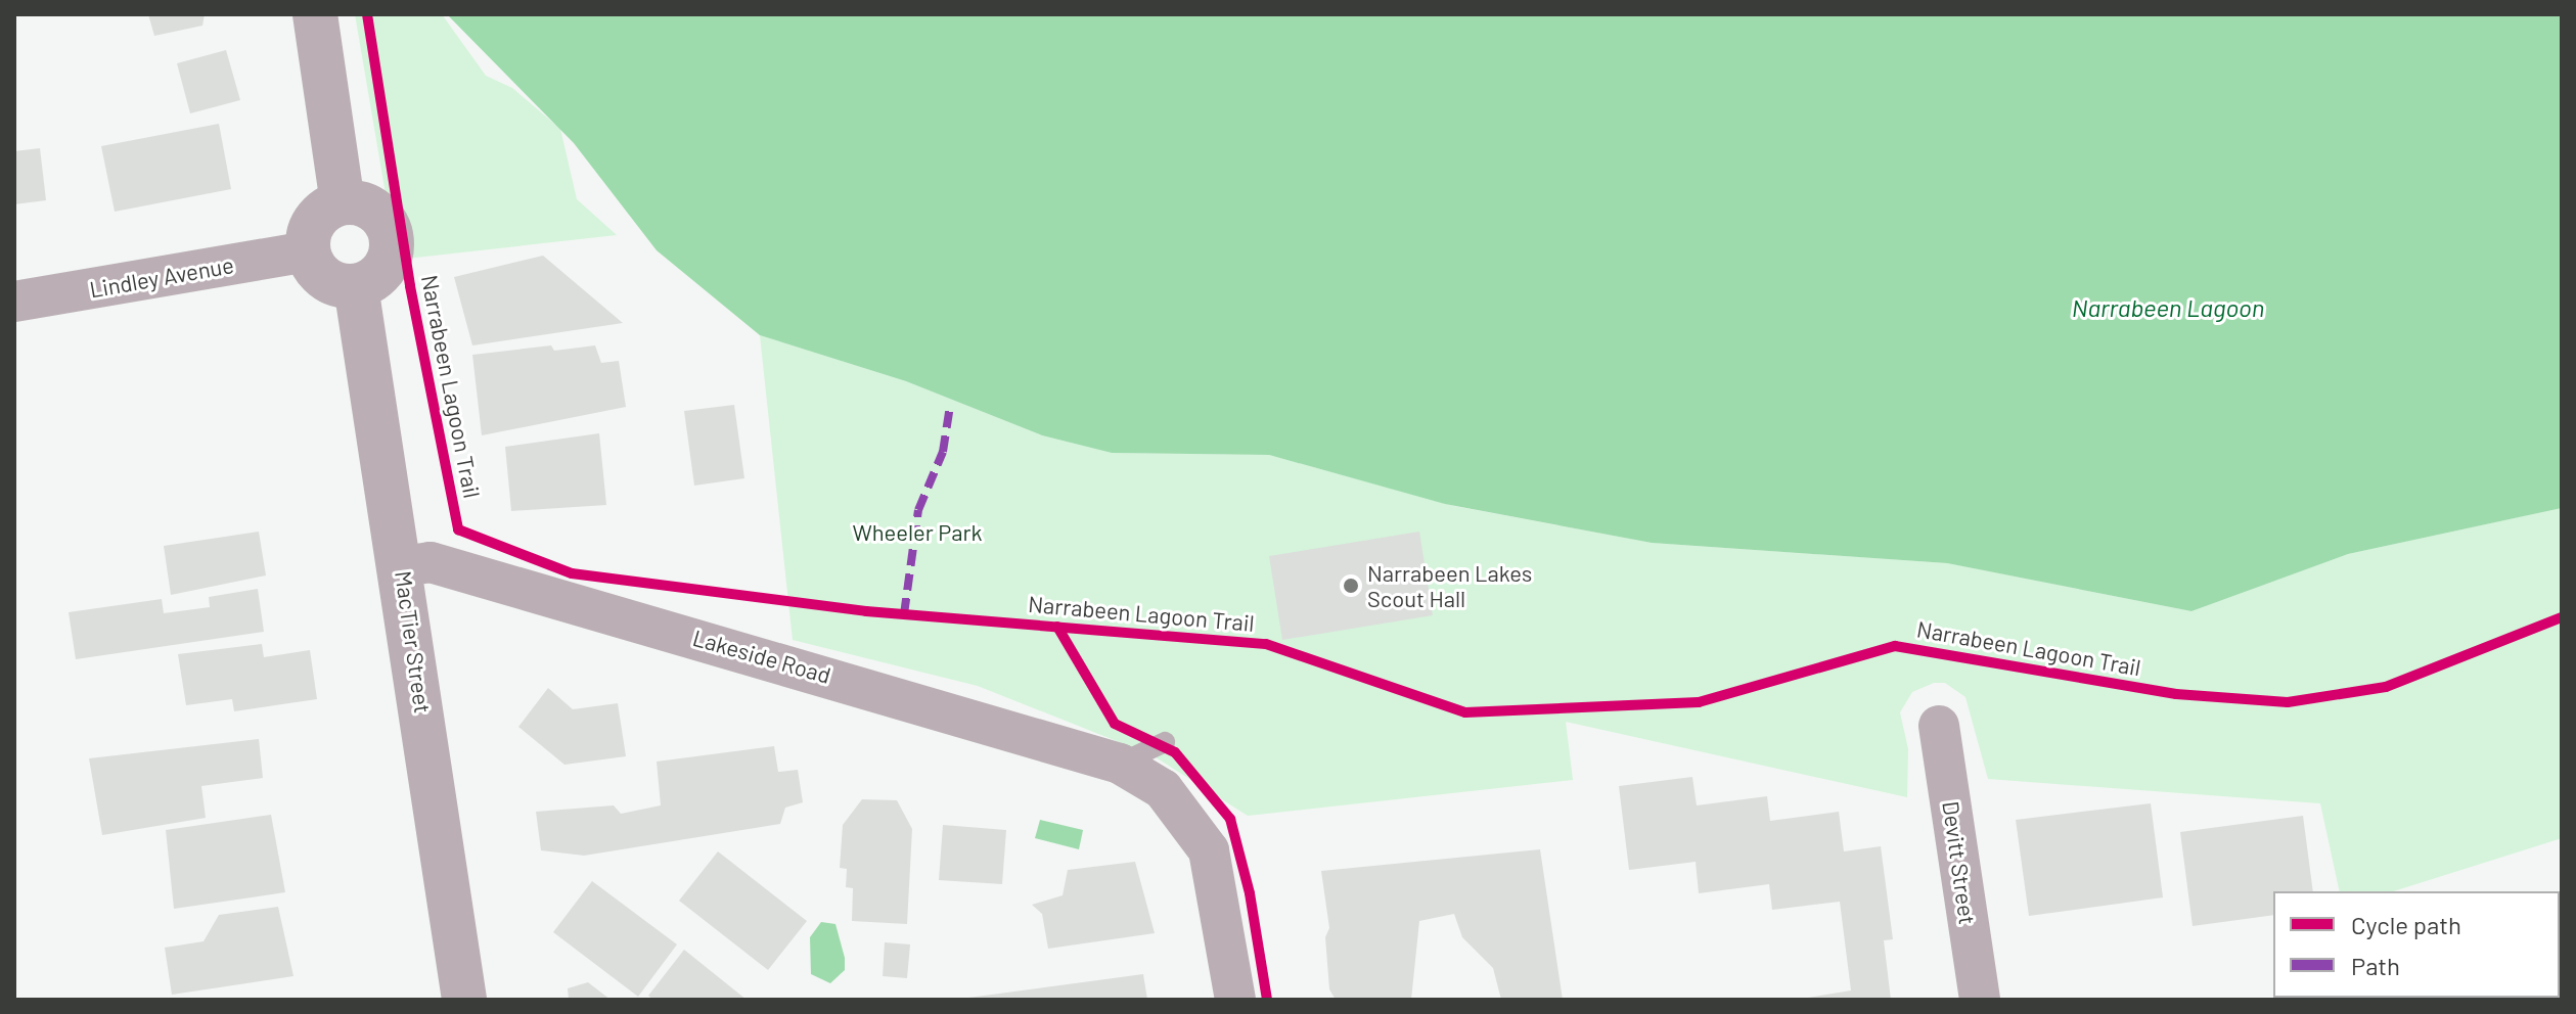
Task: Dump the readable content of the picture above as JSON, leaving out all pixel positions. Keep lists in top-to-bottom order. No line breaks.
{"streets":{"street":["Lindley Avenue","MacTier Street","Lakeside Road","Devitt Street"],"cycle path":["Narrabeen Lagoon Trail"]},"crossings":[["Lindley Avenue","MacTier Street"],["MacTier Street","Lakeside Road"]],"water":["Narrabeen Lagoon"],"parks":["Wheeler Park"],"places":["Narrabeen Lakes Scout Hall"],"legend":["Cycle path","Path"]}
